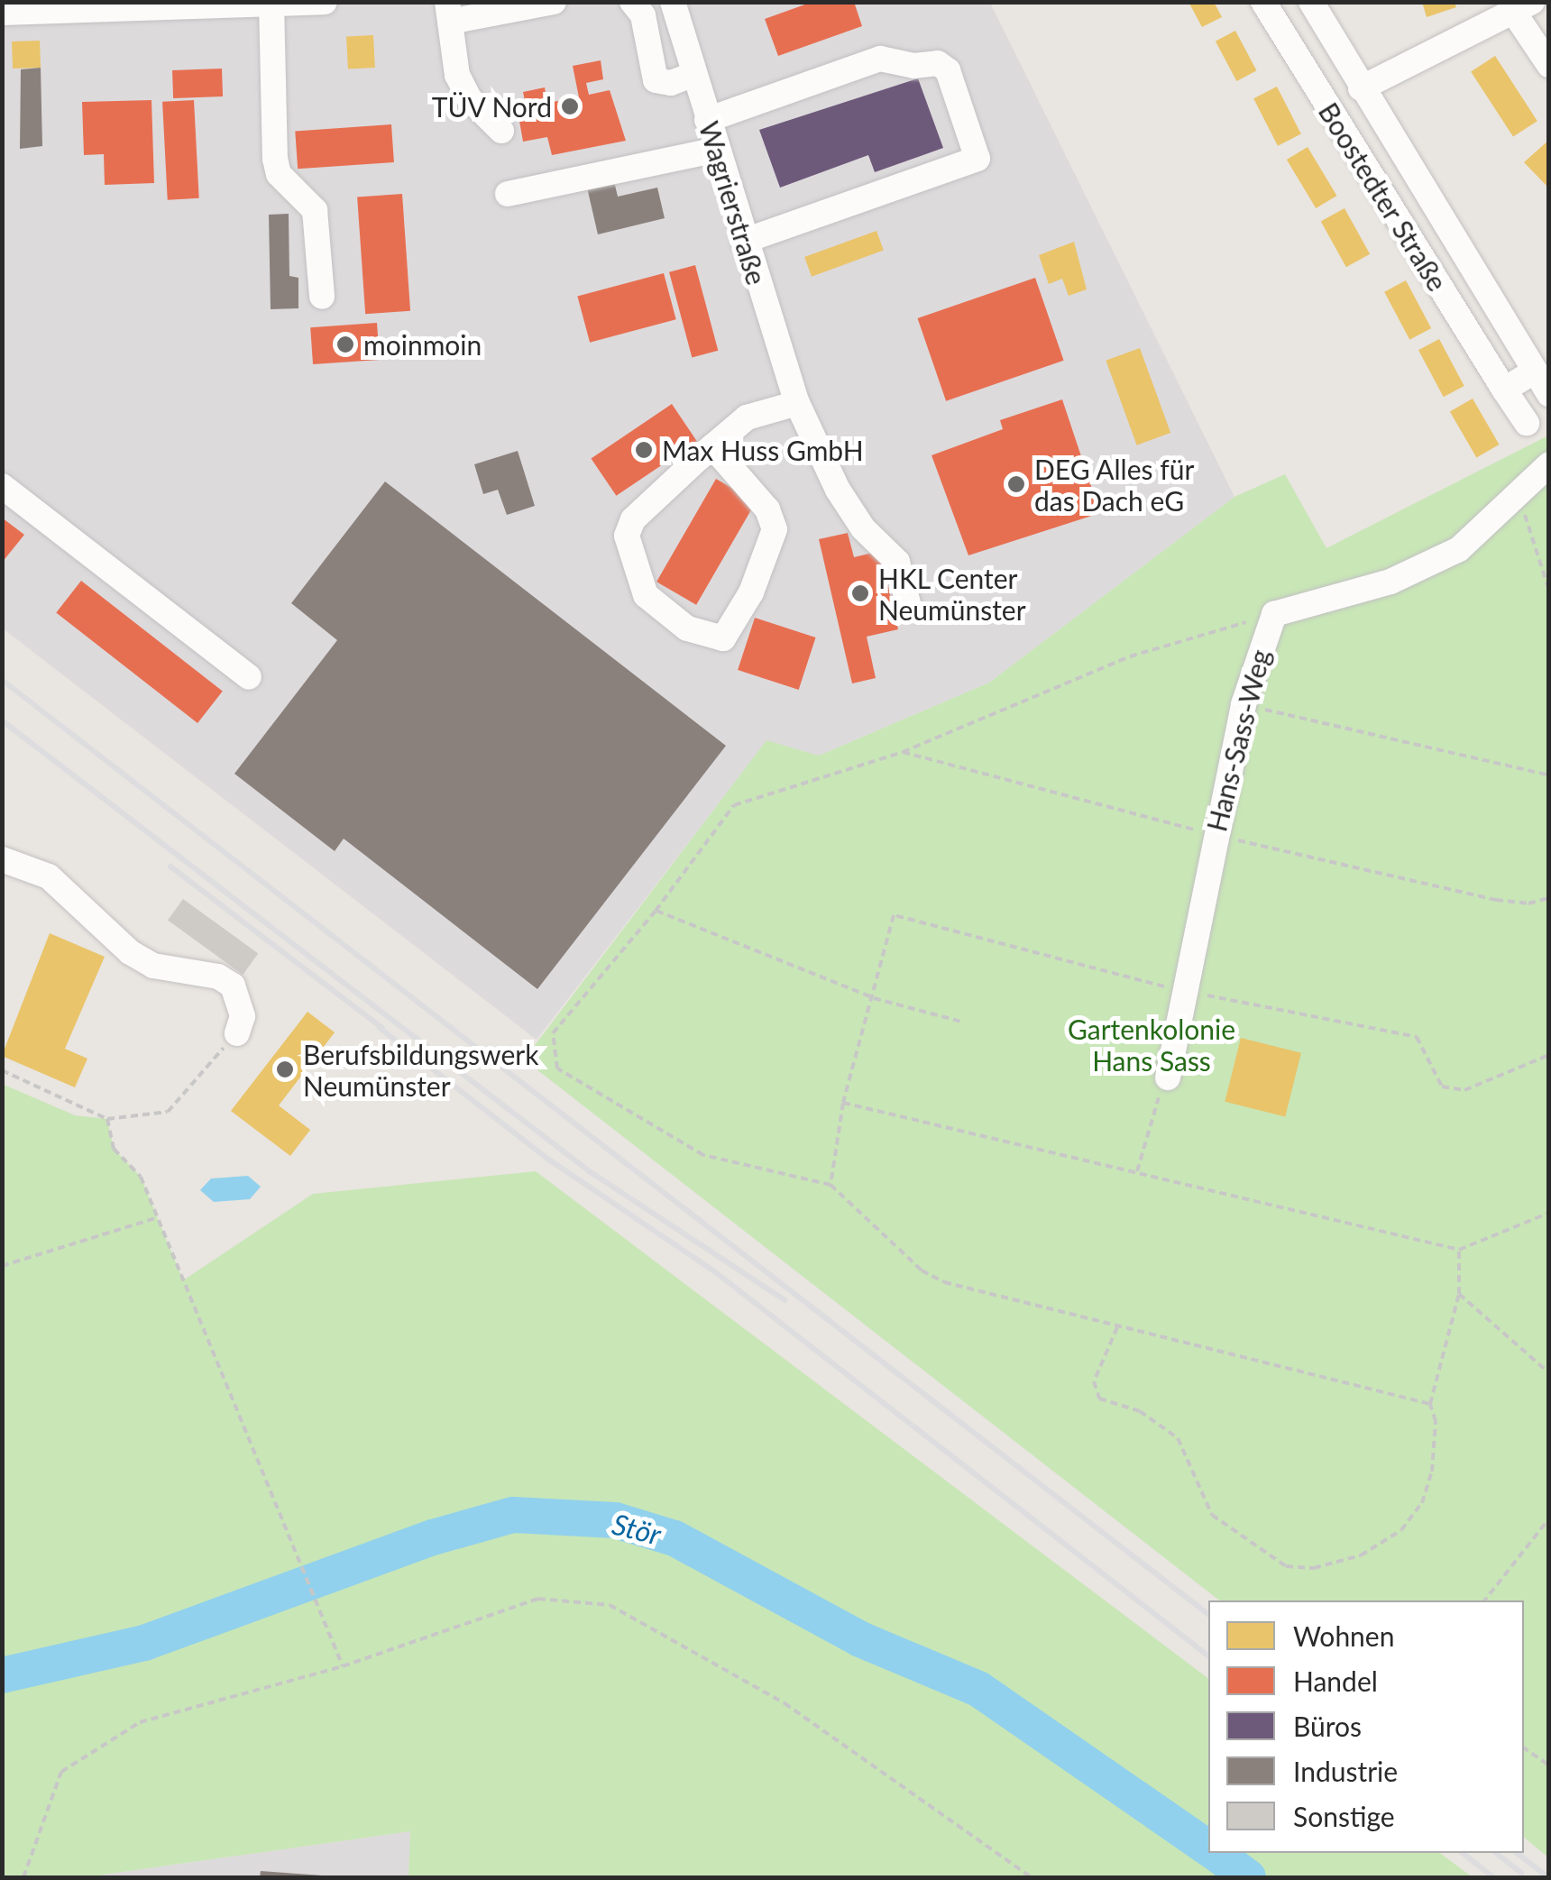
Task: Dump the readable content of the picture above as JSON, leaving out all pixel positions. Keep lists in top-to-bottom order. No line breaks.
{"streets":{"street":["Boostedter Straße","Wagrierstraße","Hans-Sass-Weg"]},"water":["Stör"],"parks":["Gartenkolonie Hans Sass"],"places":["TÜV Nord","moinmoin","Max Huss GmbH","DEG Alles für das Dach eG","HKL Center Neumünster","Berufsbildungswerk Neumünster"],"legend":["Wohnen","Handel","Büros","Industrie","Sonstige"]}
